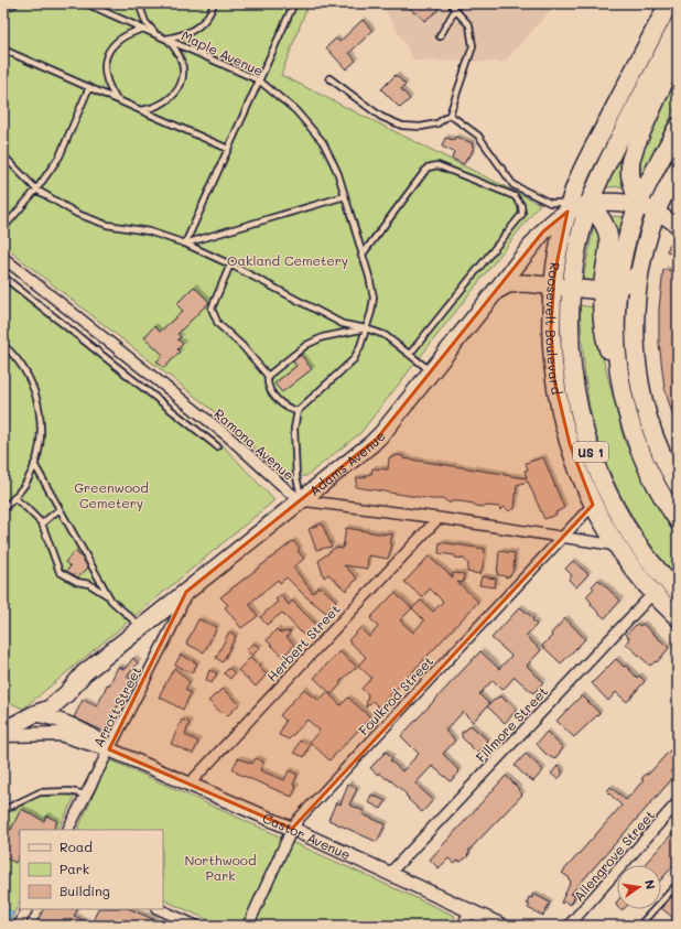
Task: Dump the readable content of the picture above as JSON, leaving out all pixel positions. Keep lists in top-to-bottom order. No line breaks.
{"streets":{"highway":["Roosevelt Boulevard","US 1"],"main road":["Adams Avenue"],"street":["Ramona Avenue","Herbert Street","Foulkrod Street","Arrott Street","Fillmore Street","Castor Avenue","Allengrove Street"],"lane":["Maple Avenue"]},"crossings":[["Roosevelt Boulevard","Adams Avenue"],["Roosevelt Boulevard","Foulkrod Street"],["Roosevelt Boulevard","Fillmore Street"],["Ramona Avenue","Adams Avenue"],["Adams Avenue","Arrott Street"],["Adams Avenue","Castor Avenue"],["Herbert Street","Castor Avenue"],["Foulkrod Street","Castor Avenue"],["Arrott Street","Castor Avenue"],["Fillmore Street","Castor Avenue"]],"parks":["Oakland Cemetery","Greenwood Cemetery","Northwood Park"],"legend":["Road","Park","Building"],"north":"right"}
